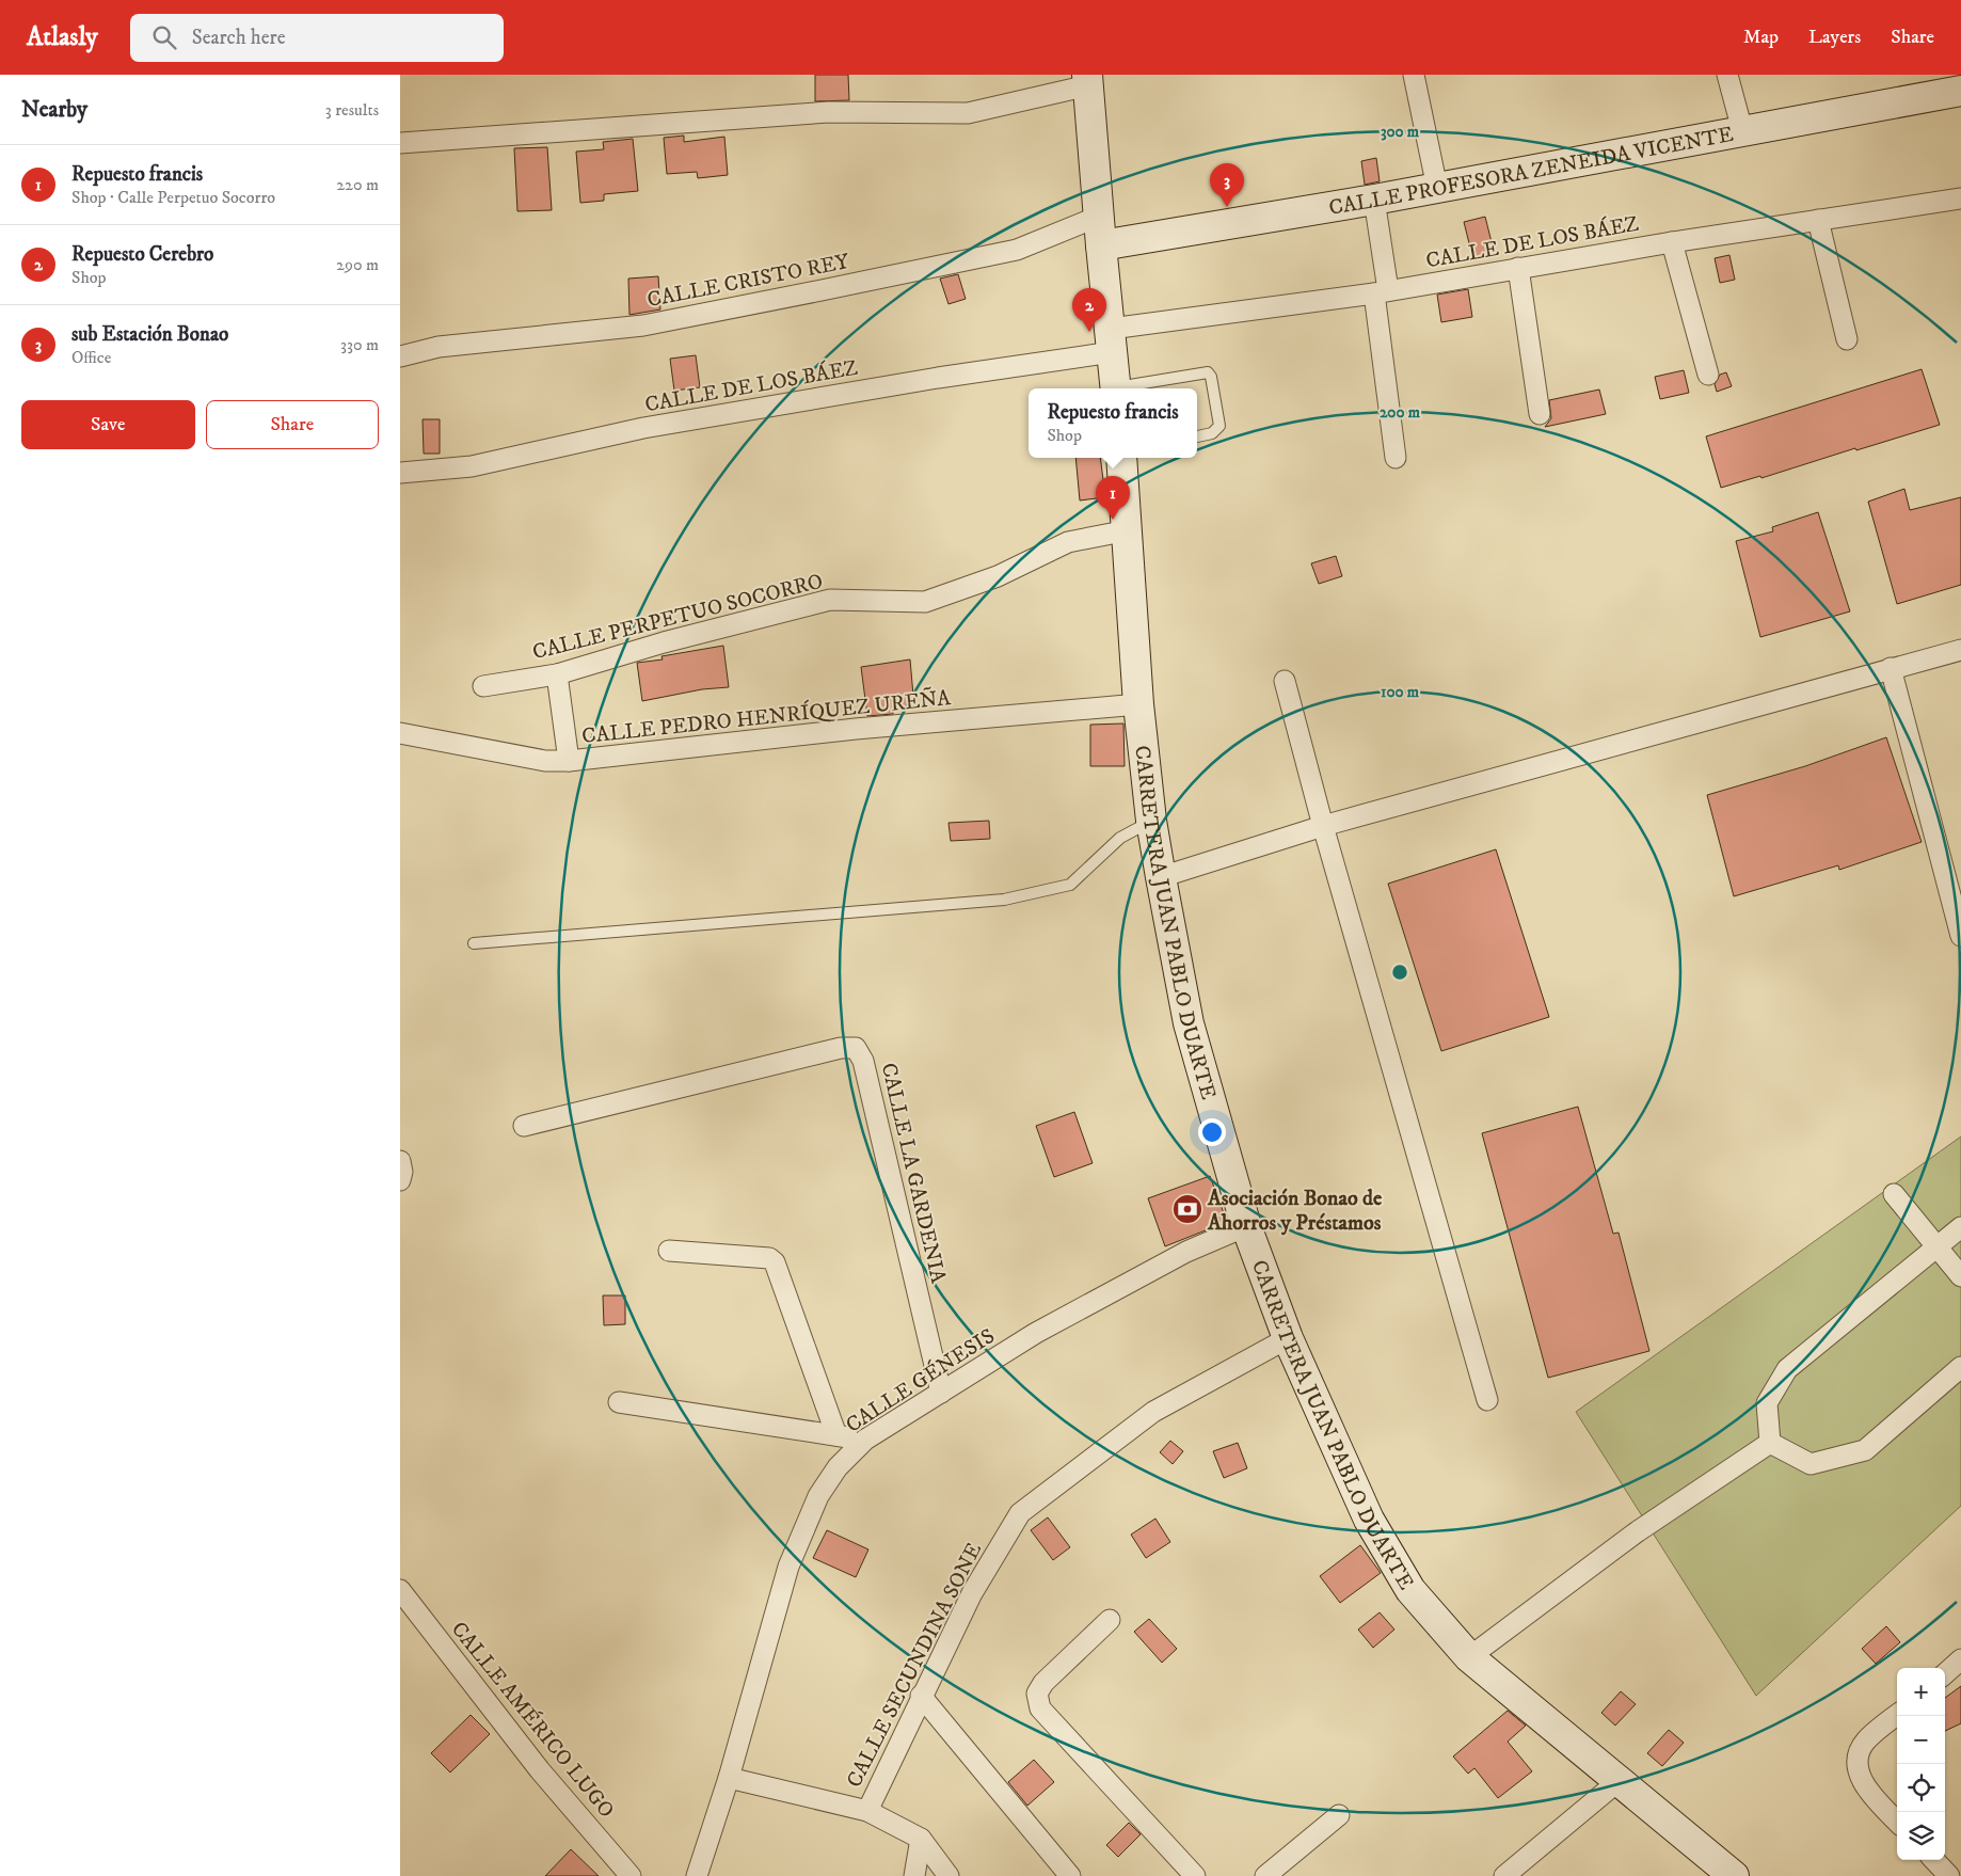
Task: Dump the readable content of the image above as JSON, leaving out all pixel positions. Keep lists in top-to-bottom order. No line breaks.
{"streets":{"main road":["CALLE PROFESORA ZENEIDA VICENTE","CARRETERA JUAN PABLO DUARTE"],"street":["CALLE DE LOS BÁEZ","CALLE CRISTO REY","CALLE PERPETUO SOCORRO","CALLE PEDRO HENRÍQUEZ UREÑA","CALLE LA GARDENIA","CALLE GÉNESIS","CALLE SECUNDINA SONE","CALLE AMÉRICO LUGO"]},"crossings":[["CALLE PERPETUO SOCORRO","CARRETERA JUAN PABLO DUARTE"],["CALLE PEDRO HENRÍQUEZ UREÑA","CARRETERA JUAN PABLO DUARTE"],["CARRETERA JUAN PABLO DUARTE","CALLE GÉNESIS"],["CARRETERA JUAN PABLO DUARTE","CALLE SECUNDINA SONE"],["CALLE LA GARDENIA","CALLE GÉNESIS"]],"places":{"bank":["Asociación Bonao de Ahorros y Préstamos"]},"page":{"header":"Atlasly","search":"Search here","nav":["Map","Layers","Share"],"heading":["Nearby","3 results"],"list":[{"mark":"1","name":"Repuesto francis","note":"Shop · Calle Perpetuo Socorro","value":"220 m"},{"mark":"2","name":"Repuesto Cerebro","note":"Shop","value":"290 m"},{"mark":"3","name":"sub Estación Bonao","note":"Office","value":"330 m"}],"pins":["3","2","1"],"buttons":["Save","Share"],"popup":["Repuesto francis","Shop"],"map_buttons":["+","−"]},"rings":["300 m","200 m","100 m"]}
